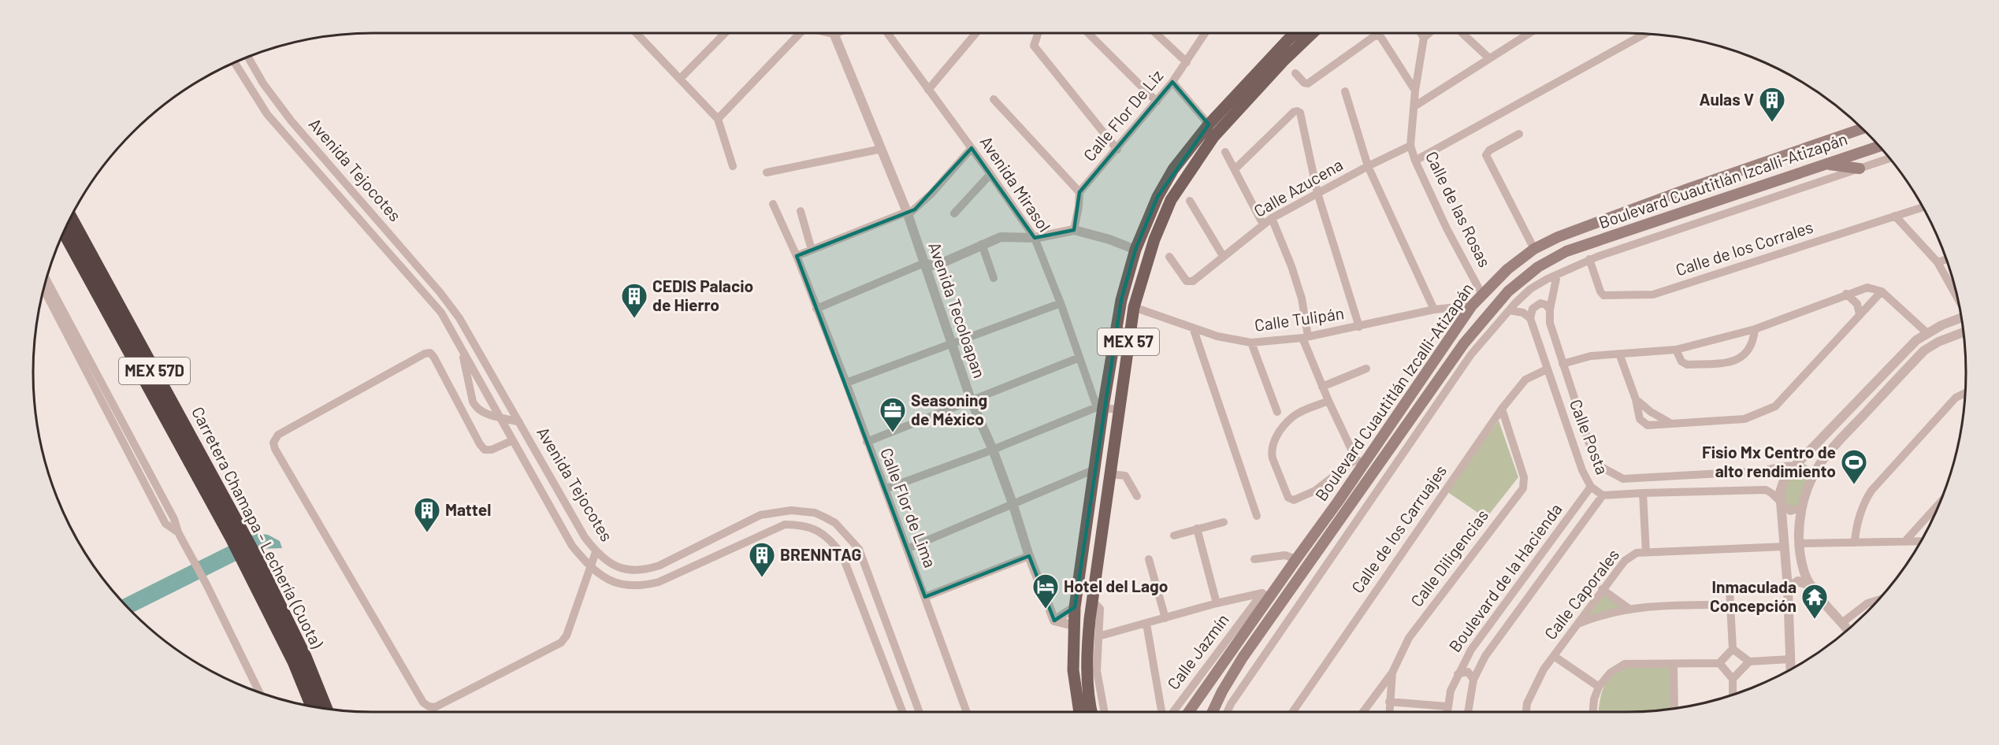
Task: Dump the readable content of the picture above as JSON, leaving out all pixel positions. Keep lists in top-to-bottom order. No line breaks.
{"streets":{"highway":["MEX 57D","Carretera Chamapa - Lechería (Cuota)"],"main road":["Boulevard Cuautitlán Izcalli-Atizapán","MEX 57"],"street":["Calle Flor De Liz","Avenida Tejocotes","Avenida Mirasol","Calle Azucena","Calle de las Rosas","Calle de los Corrales","Avenida Tecoloapan","Calle Tulipán","Calle Posta","Calle Flor de Lima","Calle de los Carruajes","Calle Diligencias","Boulevard de la Hacienda","Calle Caporales","Calle Jazmín"]},"crossings":[["Boulevard Cuautitlán Izcalli-Atizapán","Calle de las Rosas"],["Boulevard Cuautitlán Izcalli-Atizapán","Calle de los Corrales"],["Boulevard Cuautitlán Izcalli-Atizapán","Calle Tulipán"],["Boulevard Cuautitlán Izcalli-Atizapán","Calle Posta"],["Boulevard Cuautitlán Izcalli-Atizapán","Calle Jazmín"],["Avenida Mirasol","MEX 57"],["Calle Azucena","Calle de las Rosas"],["Calle Tulipán","MEX 57"],["Calle Posta","Calle de los Carruajes"],["Calle Posta","Boulevard de la Hacienda"],["Calle Posta","Calle Caporales"],["Calle de los Carruajes","Calle Diligencias"]],"places":{"building":["Aulas V","CEDIS Palacio de Hierro","Mattel","BRENNTAG"],"office":["Seasoning de México"],"sports":["Fisio Mx Centro de alto rendimiento"],"hotel":["Hotel del Lago"],"temple":["Inmaculada Concepción"]}}
